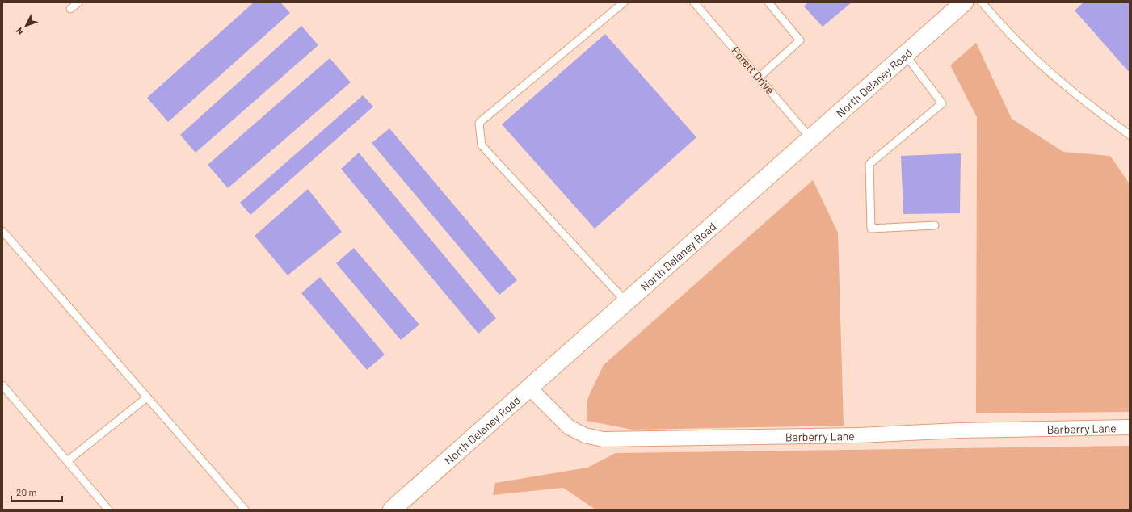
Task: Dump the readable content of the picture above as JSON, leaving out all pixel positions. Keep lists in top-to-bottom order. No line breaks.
{"streets":{"street":["North Delaney Road","Barberry Lane"],"lane":["Porett Drive"]},"crossings":[["Porett Drive","North Delaney Road"],["North Delaney Road","Barberry Lane"]],"scale_bar":"20 m","north":"bottom left"}
